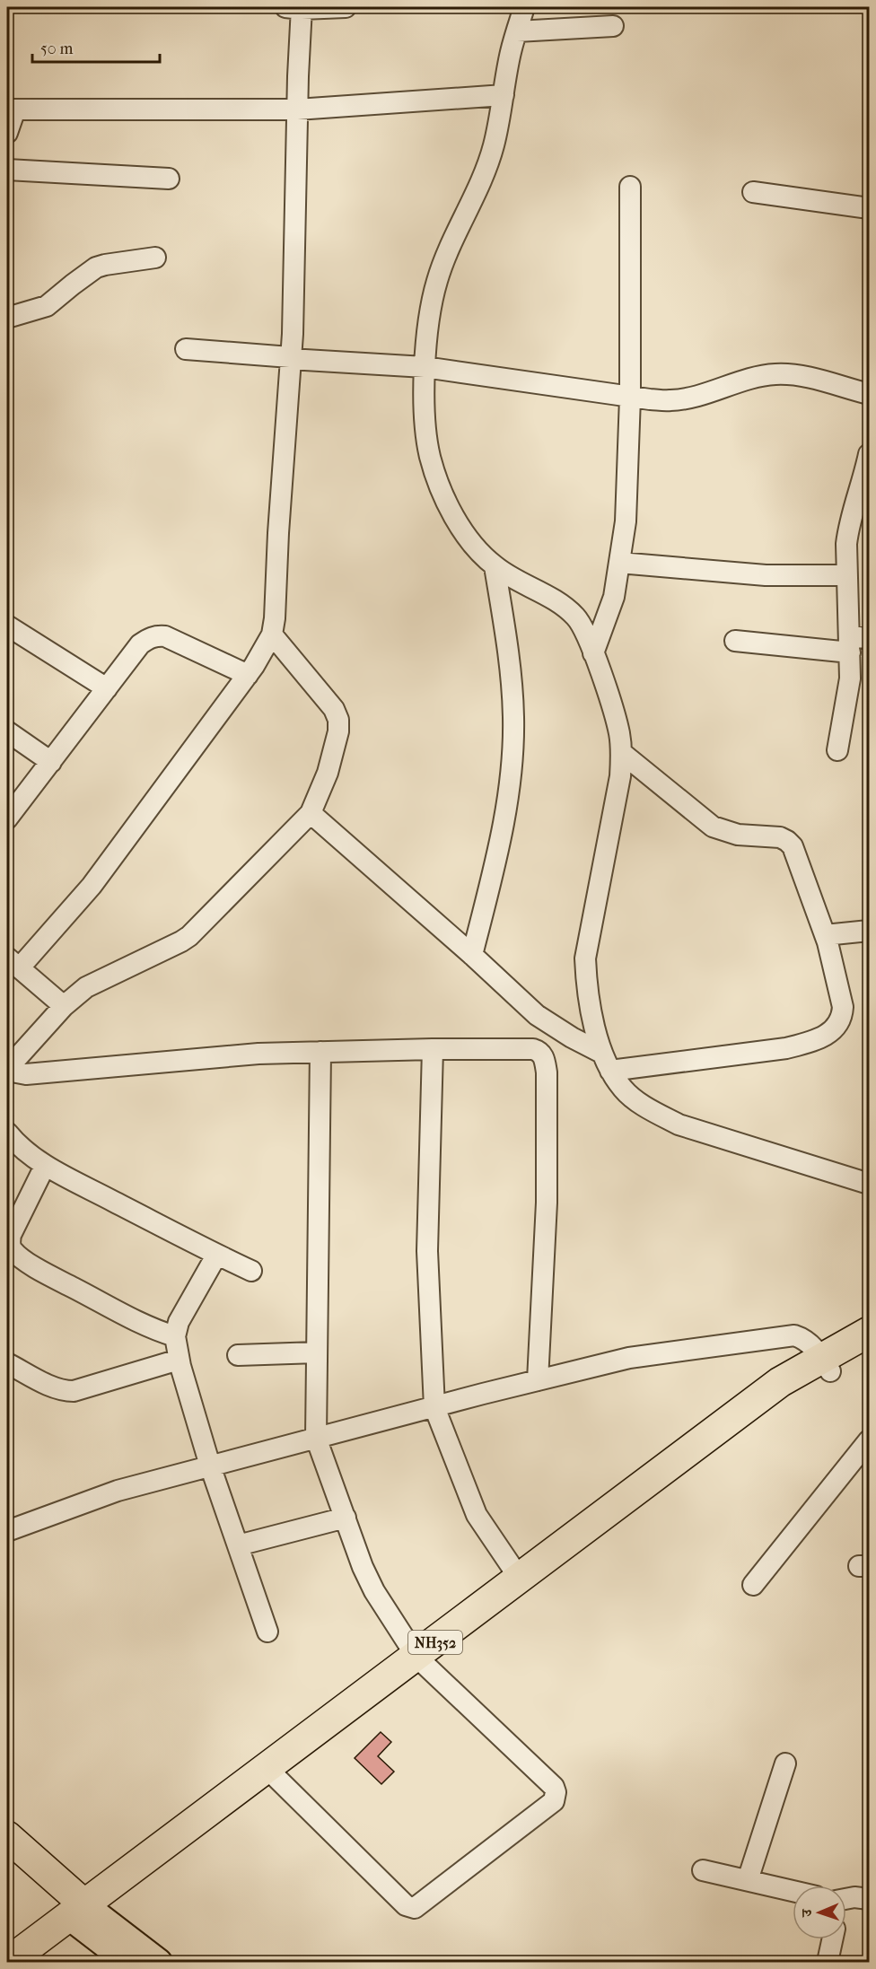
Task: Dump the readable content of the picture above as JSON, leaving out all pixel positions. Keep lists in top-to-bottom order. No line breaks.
{"streets":{"highway":["NH352"]},"scale_bar":"50 m","north":"left"}
